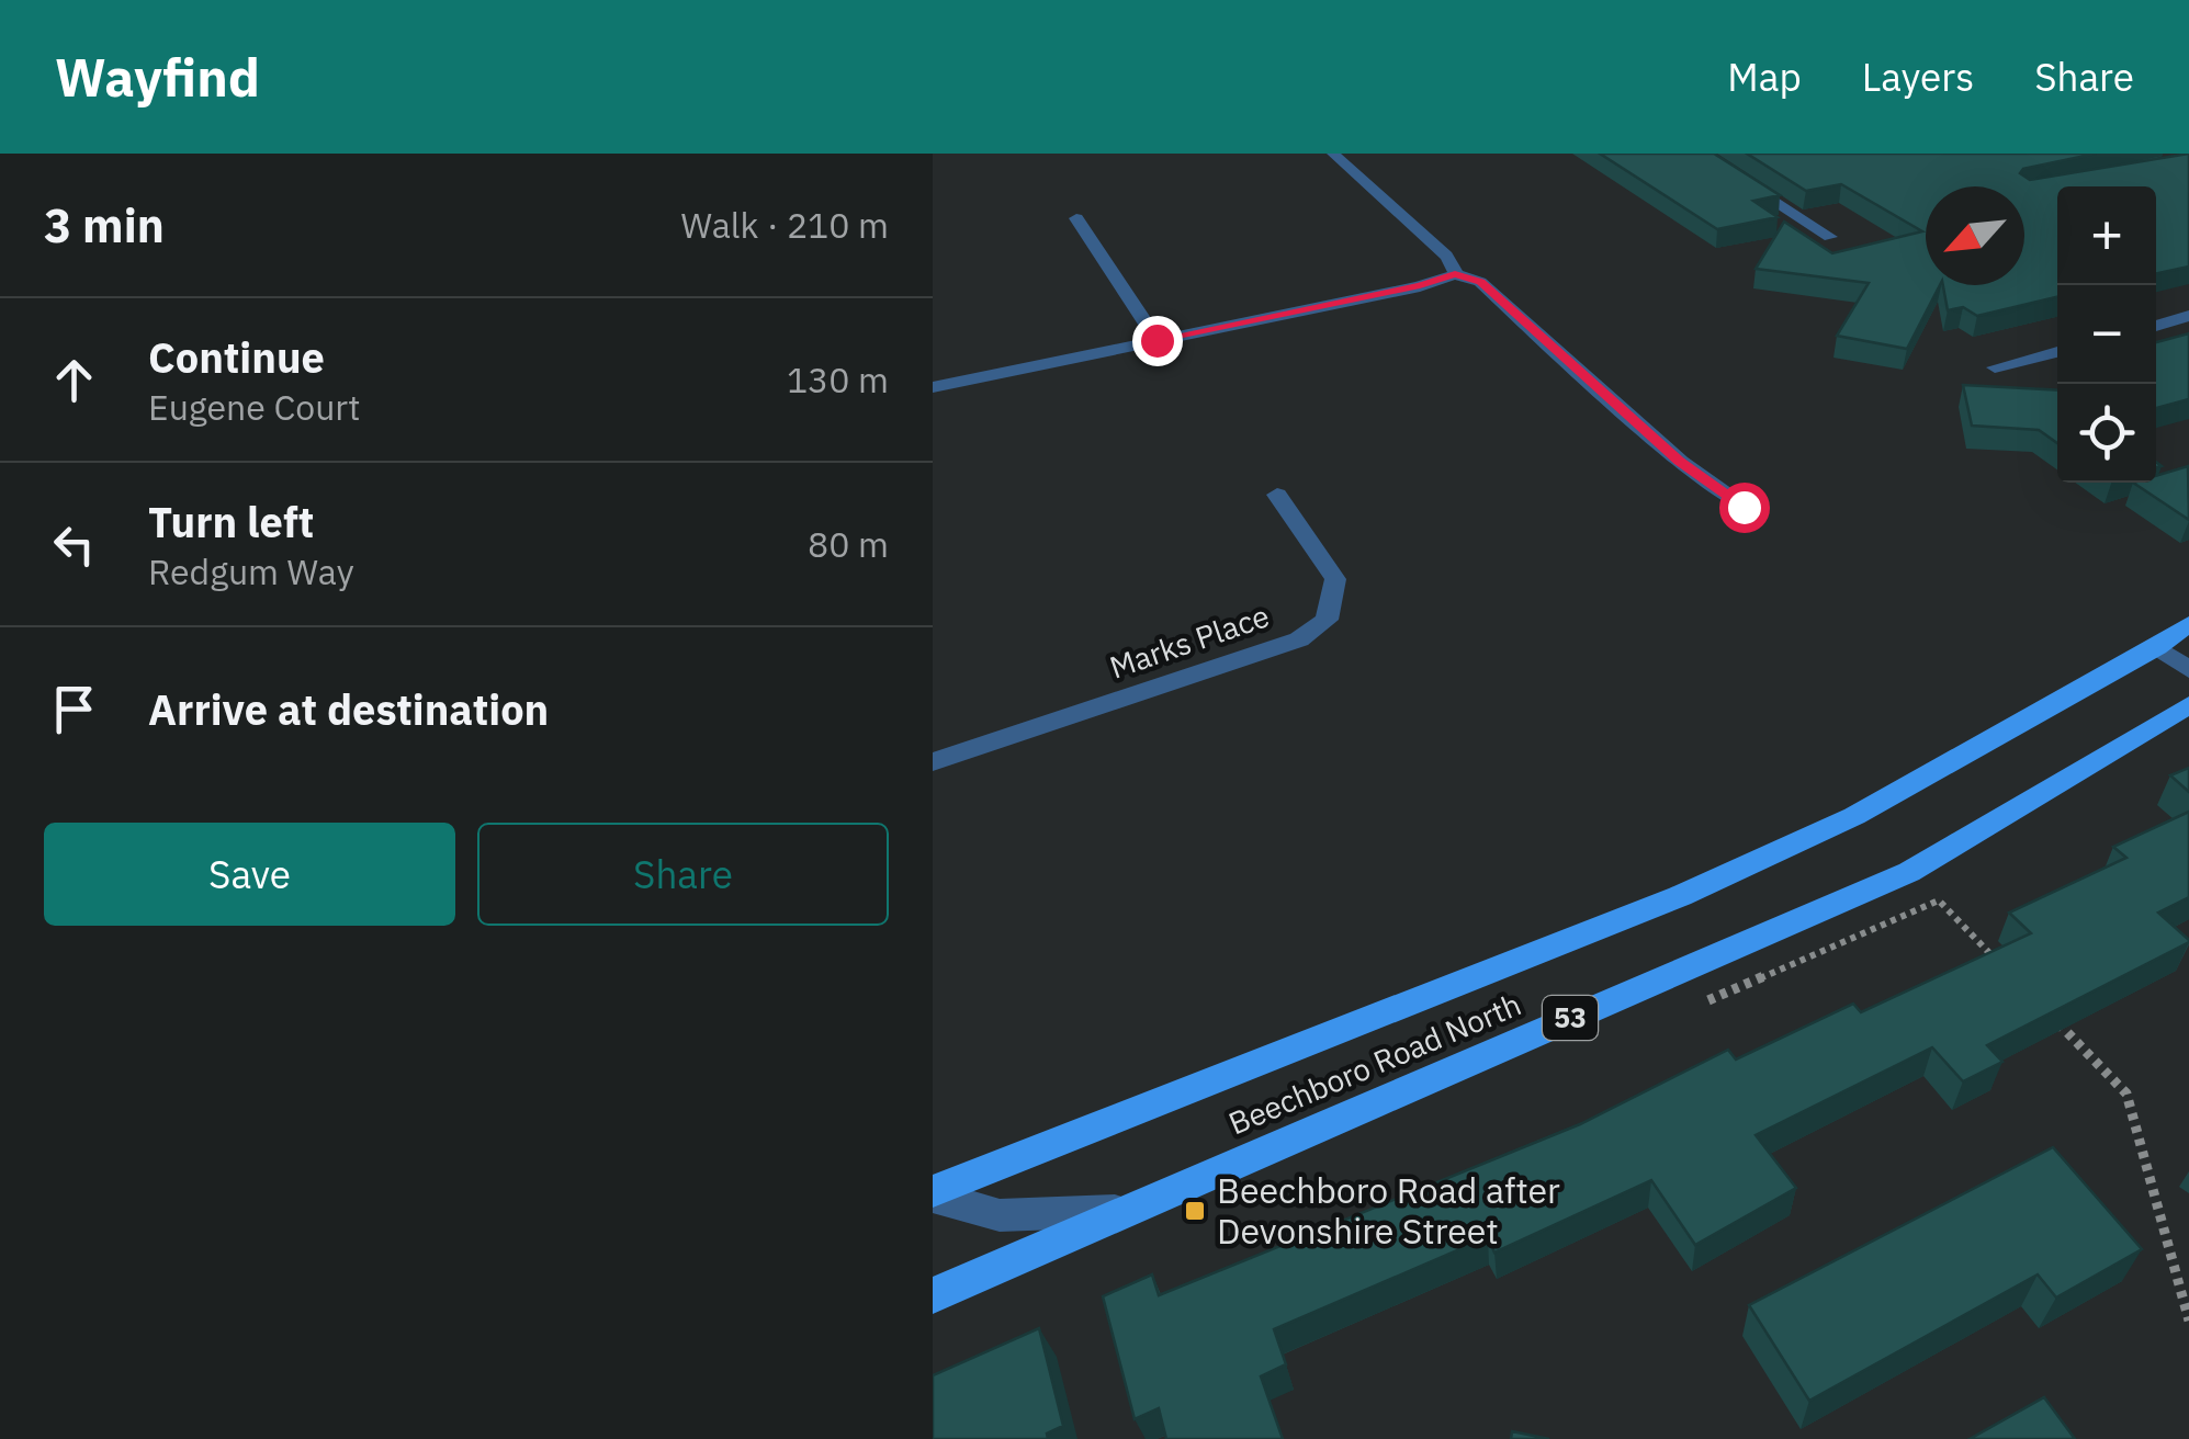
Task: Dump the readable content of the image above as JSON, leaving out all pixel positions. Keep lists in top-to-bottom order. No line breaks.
{"streets":{"main road":["53","Beechboro Road North"],"street":["Marks Place"]},"places":{"transit":["Beechboro Road after Devonshire Street"]},"north":"bottom left","page":{"header":"Wayfind","nav":["Map","Layers","Share"],"heading":["3 min","Walk · 210 m"],"map_buttons":["+","−"],"list":[["Continue","Eugene Court","130 m"],["Turn left","Redgum Way","80 m"],"Arrive at destination"],"buttons":["Save","Share"]}}
